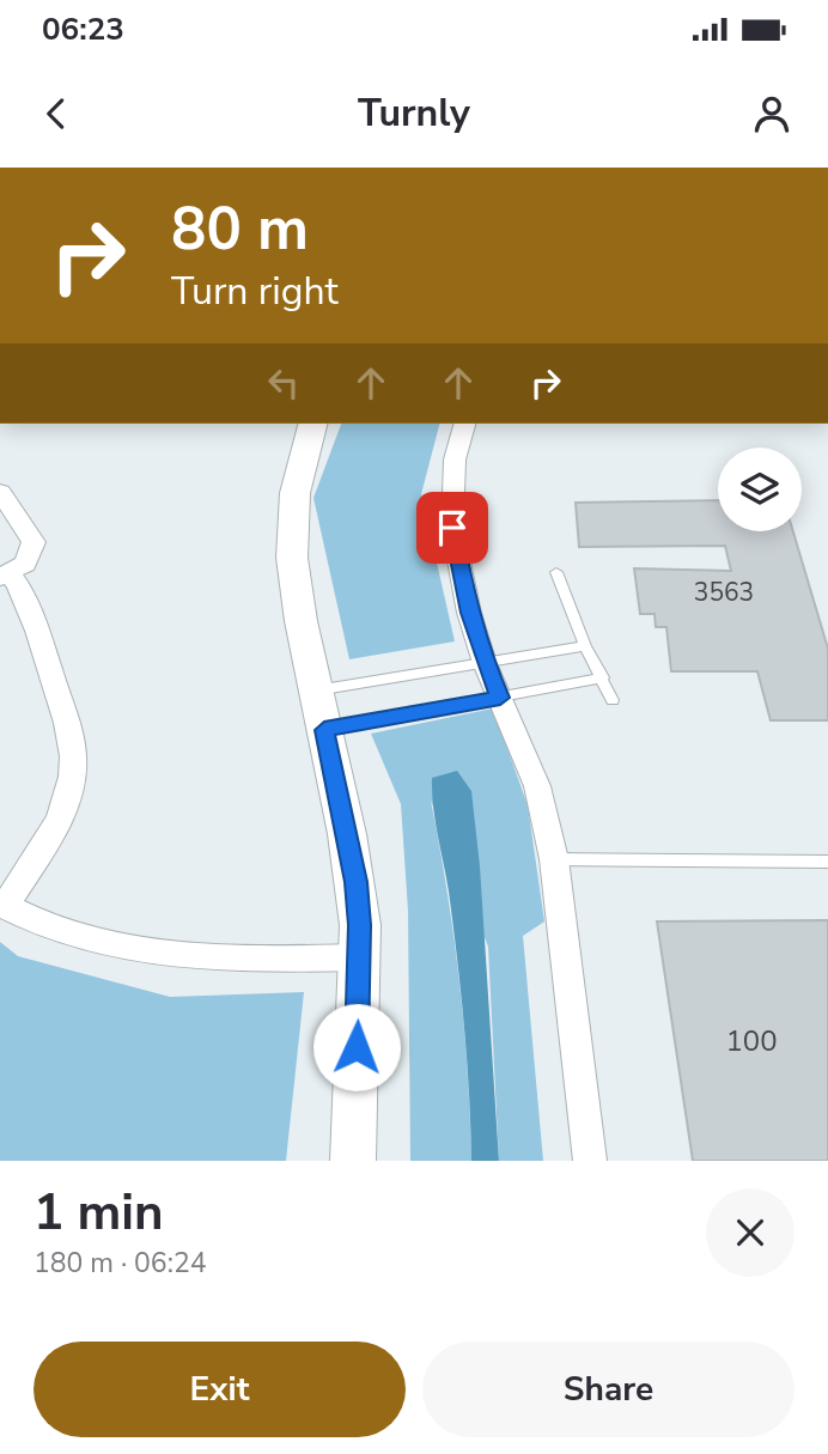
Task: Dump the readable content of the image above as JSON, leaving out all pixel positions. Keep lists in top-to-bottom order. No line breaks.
{"house_numbers":["3563","100"],"page":{"status":"06:23","header":"Turnly","turn":["80 m","Turn right"],"heading":["1 min","180 m · 06:24"],"buttons":["Exit","Share"]}}
